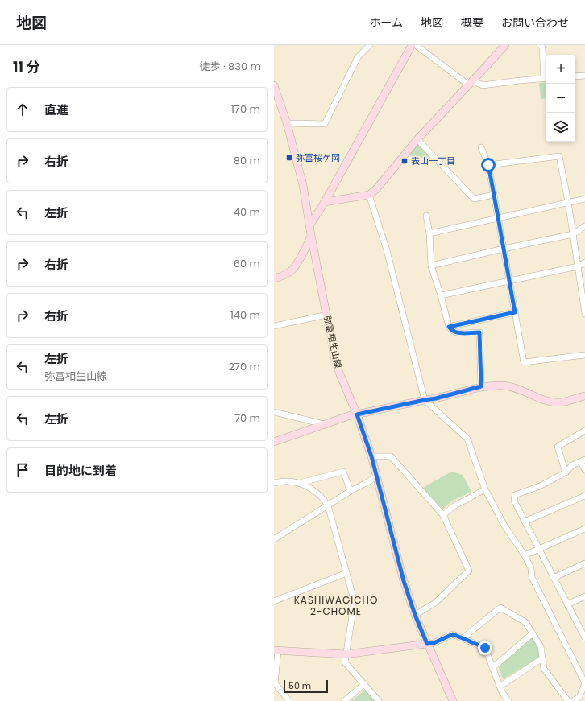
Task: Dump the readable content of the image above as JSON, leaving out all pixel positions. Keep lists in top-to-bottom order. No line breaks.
{"streets":{"street":["弥富相生山線"]},"districts":["KASHIWAGICHO 2-CHOME"],"places":{"transit":["弥富桜ケ岡","表山一丁目"]},"scale_bar":"50 m","page":{"header":"地図","nav":["ホーム","地図","概要","お問い合わせ"],"heading":["11 分","徒歩 · 830 m"],"map_buttons":["+","−"],"list":[["直進","170 m"],["右折","80 m"],["左折","40 m"],["右折","60 m"],["右折","140 m"],["左折","弥富相生山線","270 m"],["左折","70 m"],"目的地に到着"],"scale":"50 m"}}
